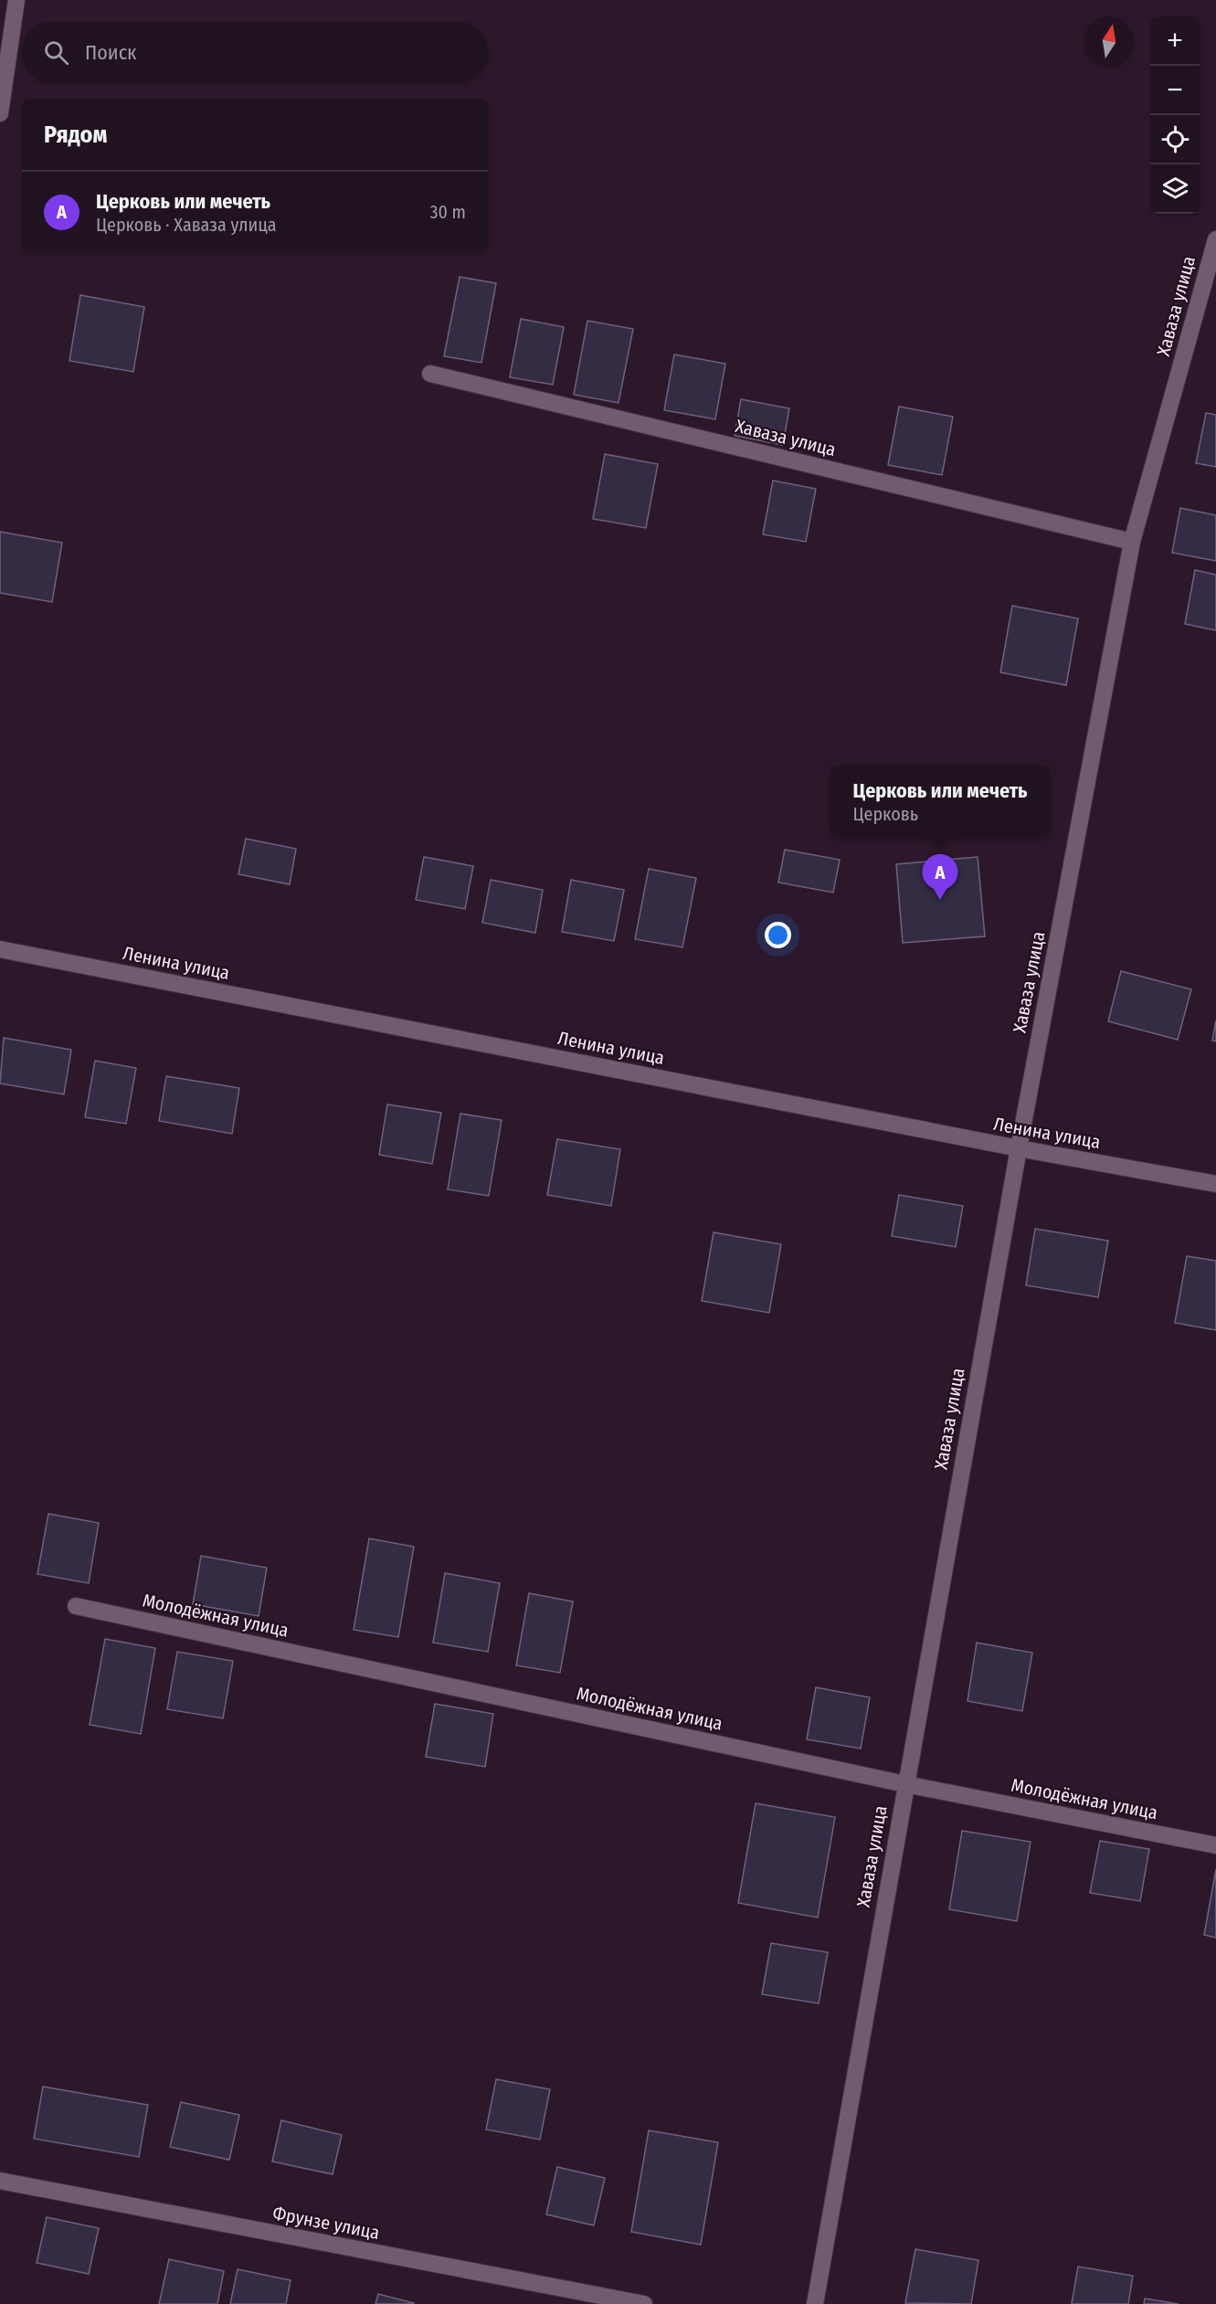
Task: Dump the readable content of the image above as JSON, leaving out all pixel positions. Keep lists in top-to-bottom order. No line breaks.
{"streets":{"street":["Хаваза улица","Ленина улица","Молодёжная улица","Фрунзе улица"]},"crossings":[["Хаваза улица","Ленина улица"],["Хаваза улица","Молодёжная улица"]],"north":"top","page":{"map_buttons":["+","−"],"search":"Поиск","heading":"Рядом","list":[{"mark":"A","name":"Церковь или мечеть","note":"Церковь · Хаваза улица","value":"30 m"}],"popup":["Церковь или мечеть","Церковь"],"pins":"A"}}
